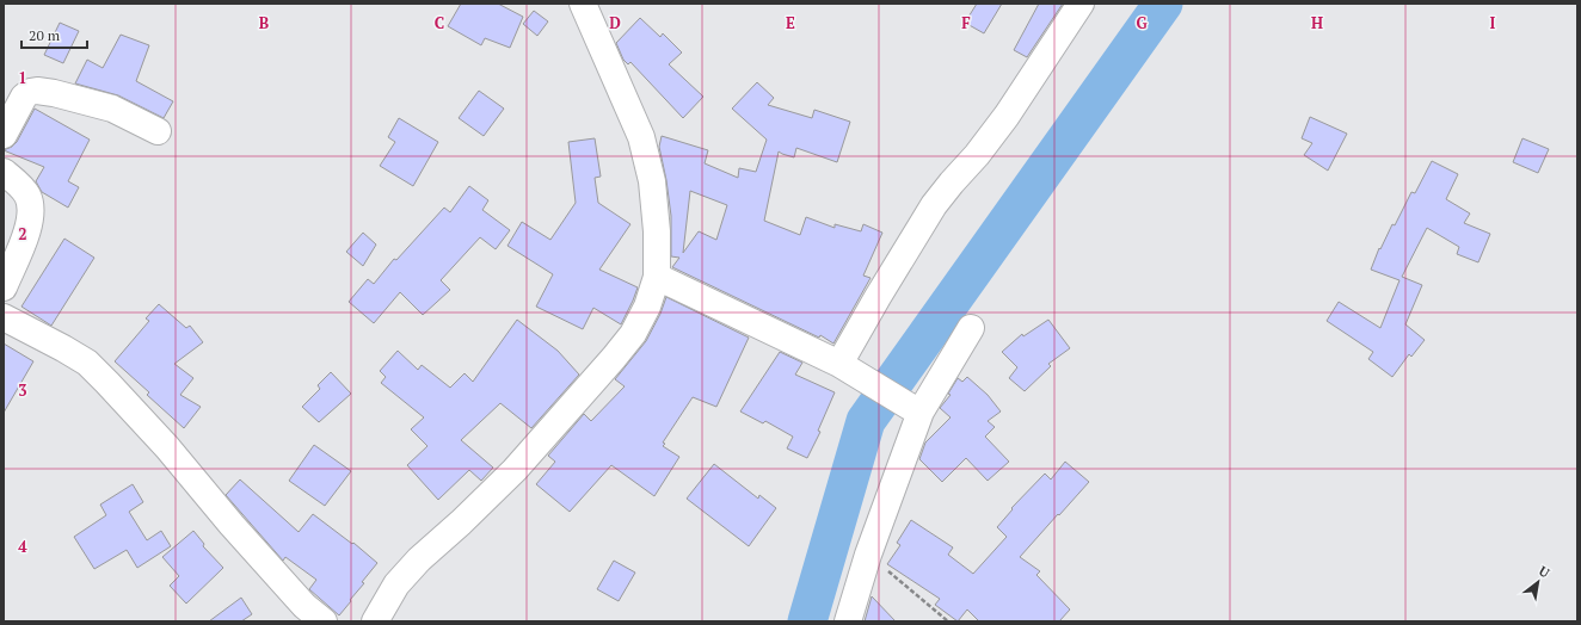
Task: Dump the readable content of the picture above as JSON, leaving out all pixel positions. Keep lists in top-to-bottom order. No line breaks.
{"scale_bar":"20 m","north":"top right","grid":{"columns":["B","C","D","E","F","G","H","I"],"rows":["1","2","3","4"]}}
